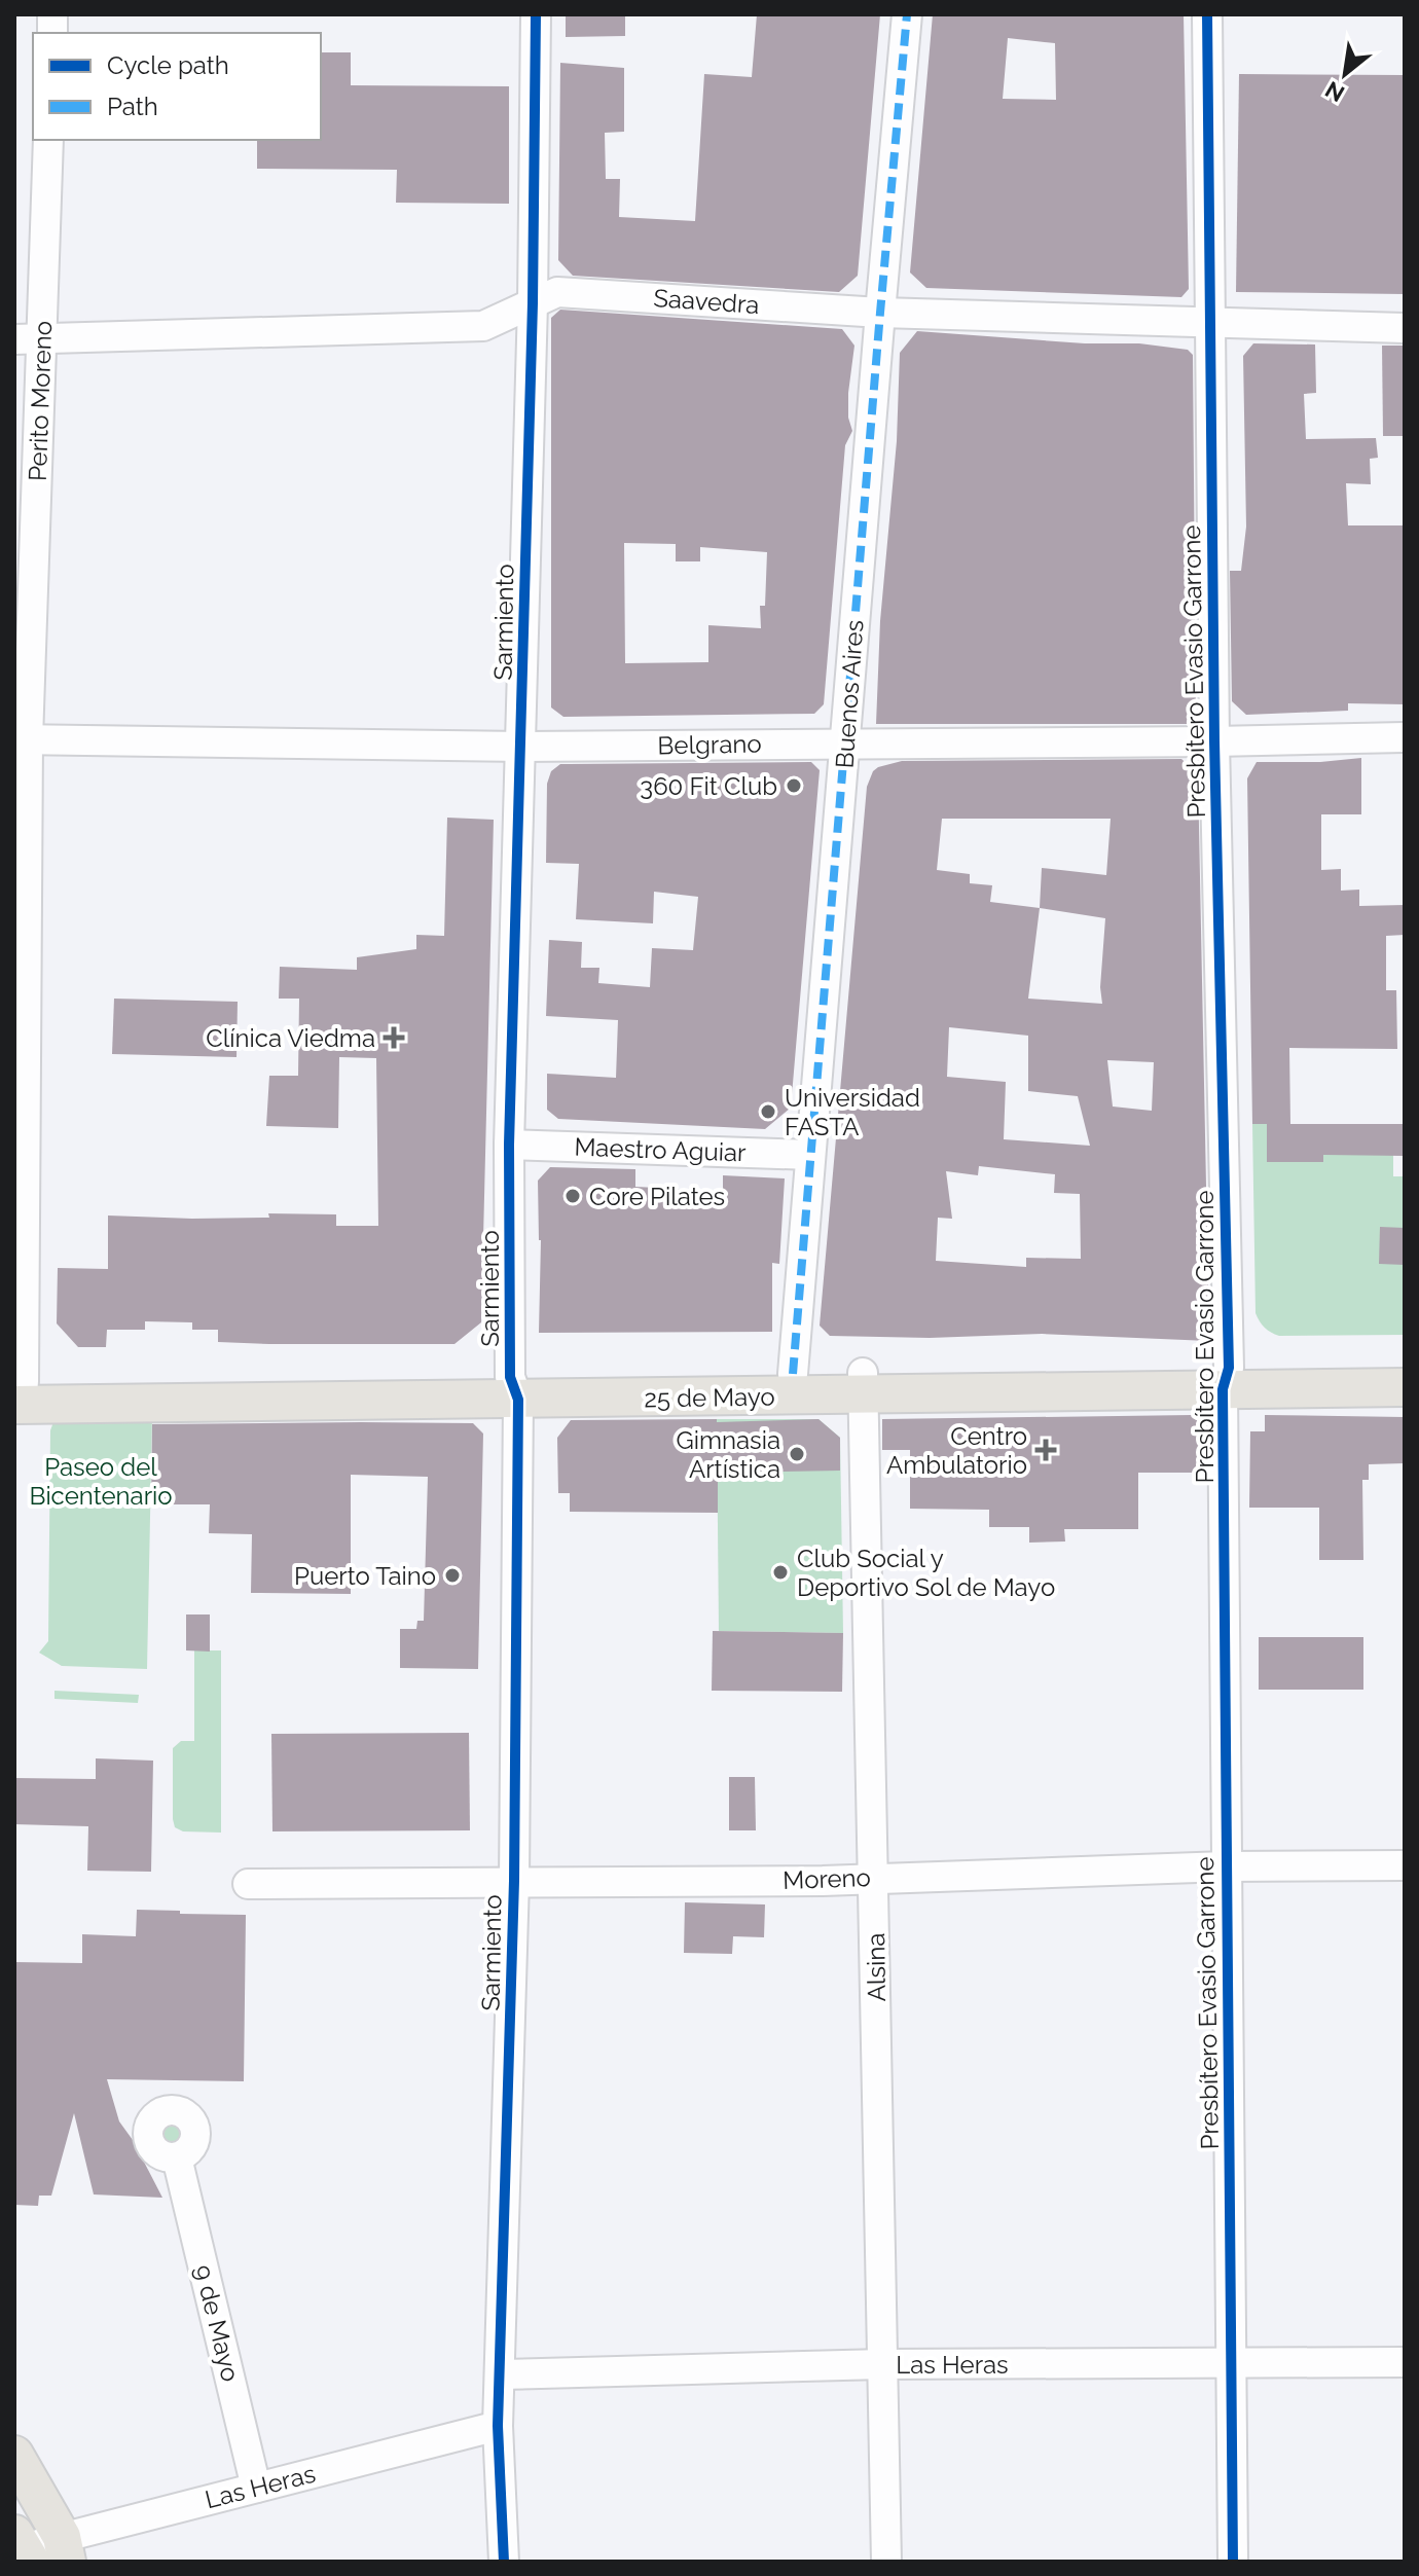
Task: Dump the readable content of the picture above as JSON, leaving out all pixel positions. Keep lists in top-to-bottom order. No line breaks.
{"streets":{"main road":["25 de Mayo"],"street":["Saavedra","Perito Moreno","Sarmiento","Presbítero Evasio Garrone","Buenos Aires","Belgrano","Maestro Aguiar","Moreno","Alsina","9 de Mayo","Las Heras"]},"crossings":[["Saavedra","Perito Moreno"],["Saavedra","Sarmiento"],["Saavedra","Presbítero Evasio Garrone"],["Saavedra","Buenos Aires"],["Perito Moreno","Belgrano"],["Perito Moreno","25 de Mayo"],["Sarmiento","Belgrano"],["Sarmiento","Maestro Aguiar"],["Sarmiento","25 de Mayo"],["Sarmiento","Moreno"],["Sarmiento","Las Heras"],["Presbítero Evasio Garrone","Belgrano"],["Presbítero Evasio Garrone","25 de Mayo"],["Presbítero Evasio Garrone","Moreno"],["Presbítero Evasio Garrone","Las Heras"],["Buenos Aires","Belgrano"],["Buenos Aires","Maestro Aguiar"],["Buenos Aires","25 de Mayo"],["25 de Mayo","Alsina"],["Moreno","Alsina"],["Alsina","Las Heras"],["9 de Mayo","Las Heras"]],"parks":["Paseo del Bicentenario"],"places":{"other":["360 Fit Club","Universidad FASTA","Core Pilates","Gimnasia Artística","Club Social y Deportivo Sol de Mayo","Puerto Taino"],"health":["Clínica Viedma","Centro Ambulatorio"]},"legend":["Cycle path","Path"],"north":"bottom left"}
